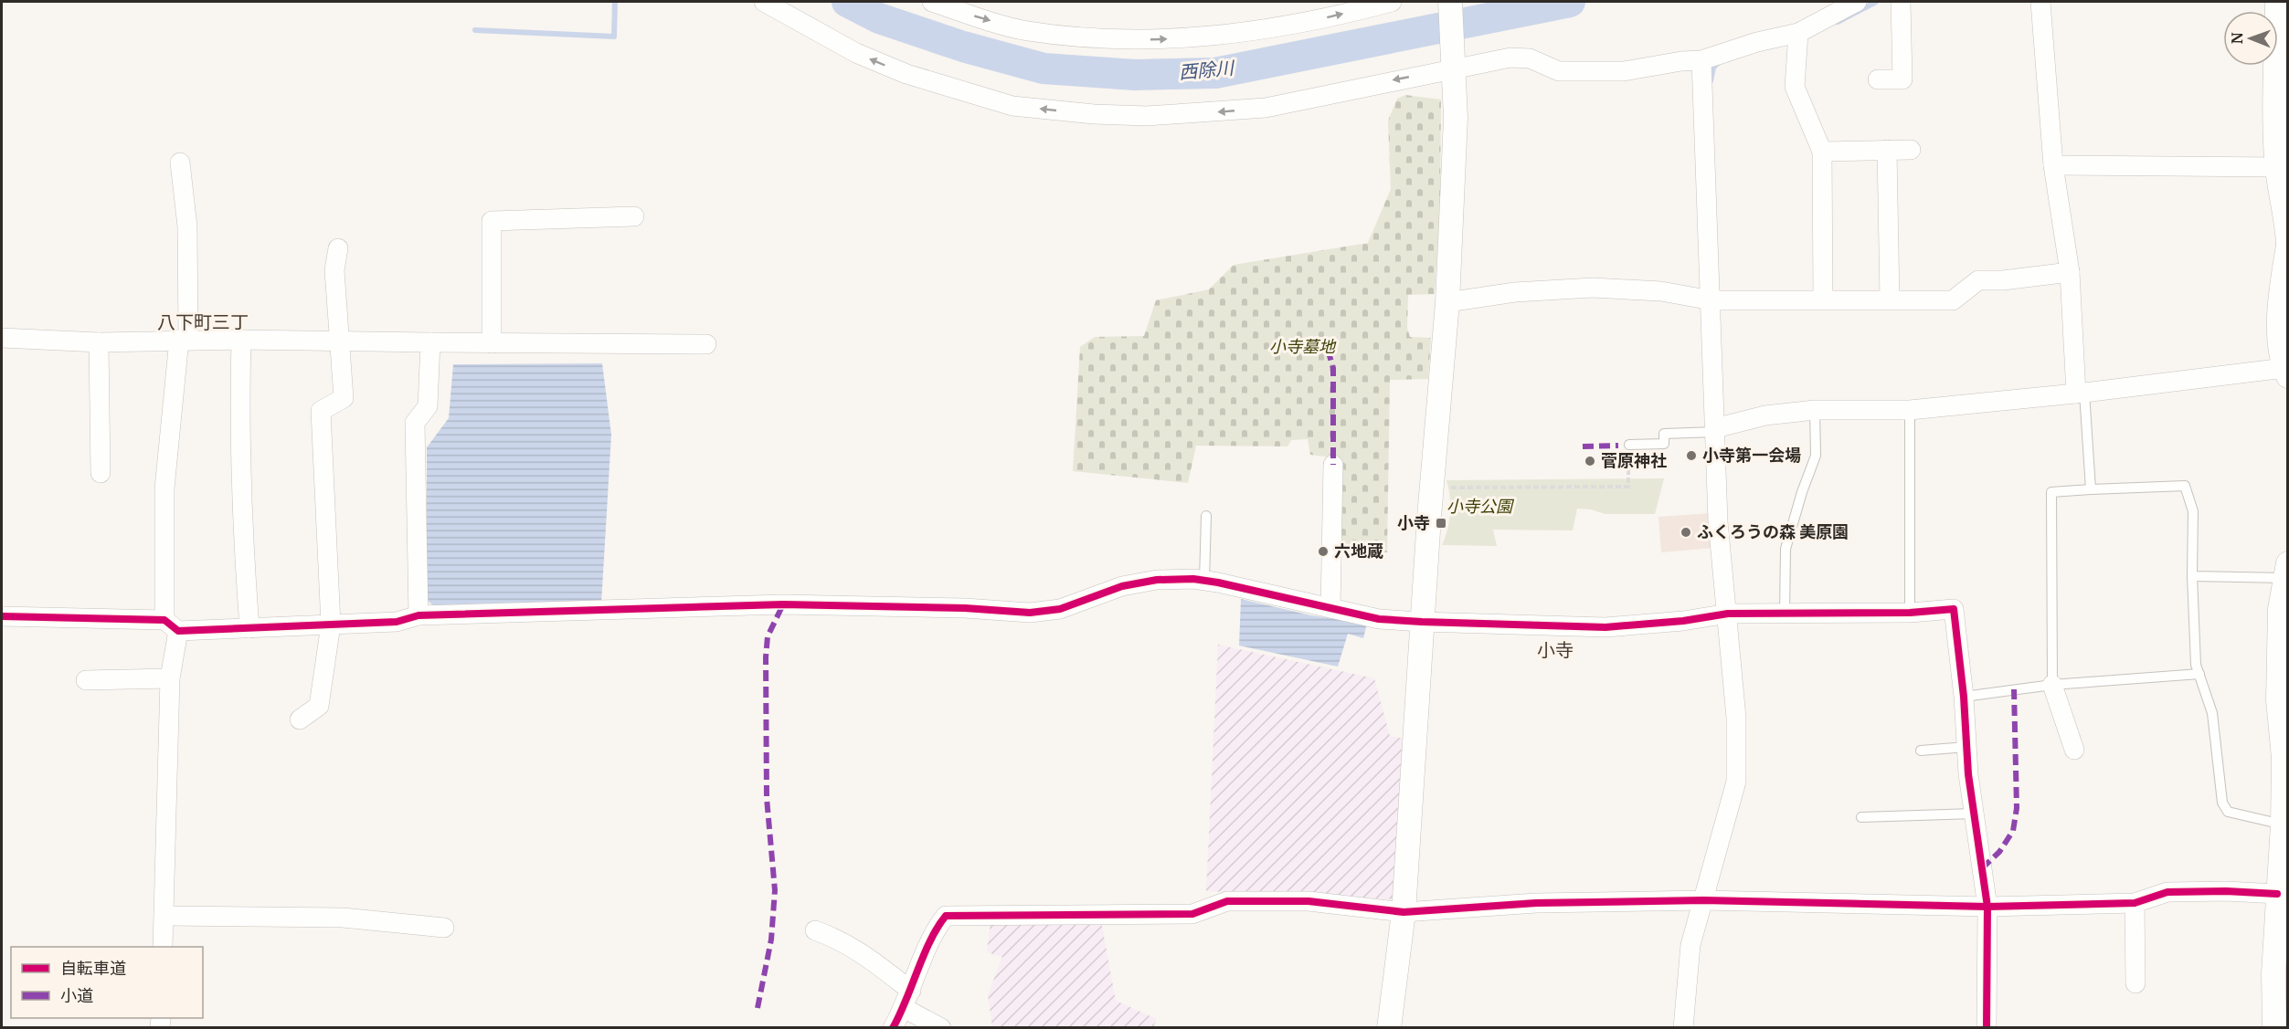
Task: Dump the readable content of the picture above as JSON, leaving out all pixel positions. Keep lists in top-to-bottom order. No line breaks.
{"districts":["八下町三丁","小寺"],"water":["西除川"],"parks":["小寺墓地","小寺公園"],"places":{"other":["小寺第一会場","菅原神社","ふくろうの森 美原園","六地蔵"],"transit":["小寺"]},"legend":["自転車道","小道"],"north":"left"}
